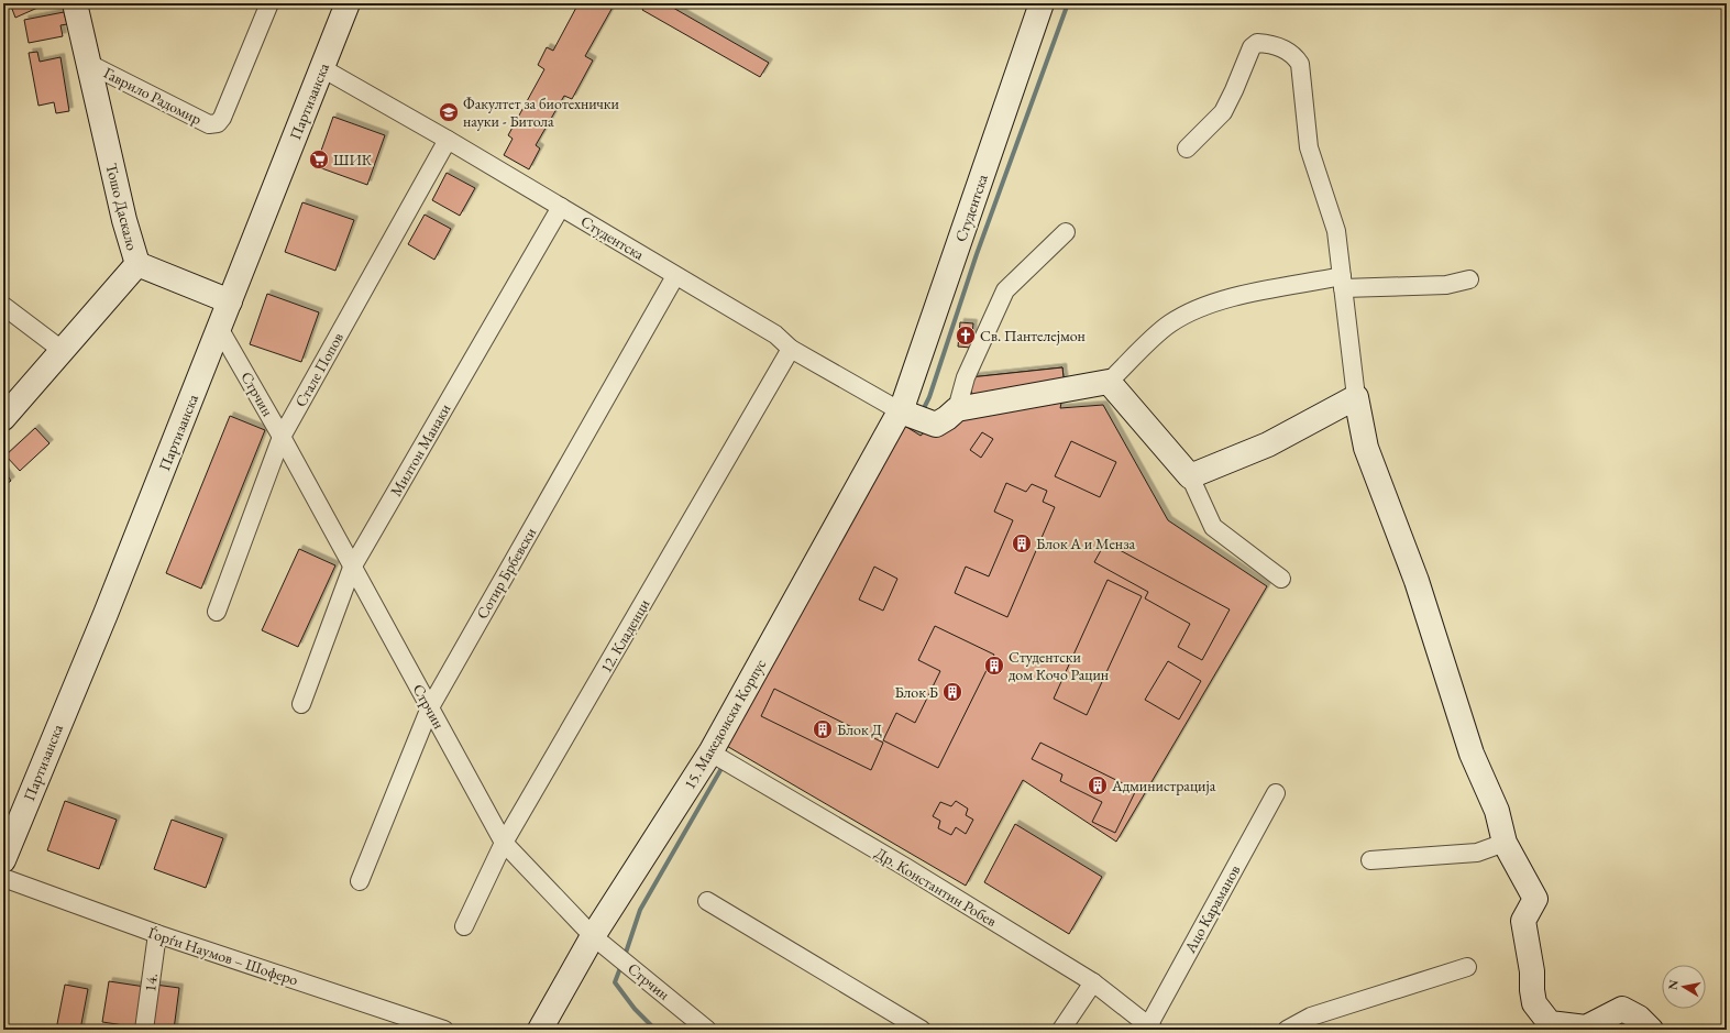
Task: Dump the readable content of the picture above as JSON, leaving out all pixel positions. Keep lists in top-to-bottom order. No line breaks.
{"streets":{"street":["Гаврило Радомир","Партизанска","Тошо Даскало","Студентска","Стале Попов","Стрчин","Милтон Манаки","Сотир Брбевски","12. Кладенци","15. Македонски Корпус","Др. Константин Робев","Ацо Караманов","Ѓорѓи Наумов – Шоферо","14."]},"crossings":[["Гаврило Радомир","Тошо Даскало"],["Партизанска","Студентска"],["Партизанска","Стрчин"],["Студентска","Стале Попов"],["Студентска","Милтон Манаки"],["Студентска","Сотир Брбевски"],["Студентска","12. Кладенци"],["Студентска","15. Македонски Корпус"],["Стале Попов","Стрчин"],["Стрчин","Милтон Манаки"],["Стрчин","Сотир Брбевски"],["Стрчин","12. Кладенци"],["Стрчин","15. Македонски Корпус"],["15. Македонски Корпус","Др. Константин Робев"],["Др. Константин Робев","Ацо Караманов"],["Ѓорѓи Наумов – Шоферо","14."]],"places":{"school or university":["Факултет за биотехнички науки - Битола"],"supermarket":["ШИК"],"church":["Св. Пантелејмон"],"building":["Блок А и Менза","Студентски дом Кочо Рацин","Блок Б","Блок Д","Администрација"]},"north":"left"}
